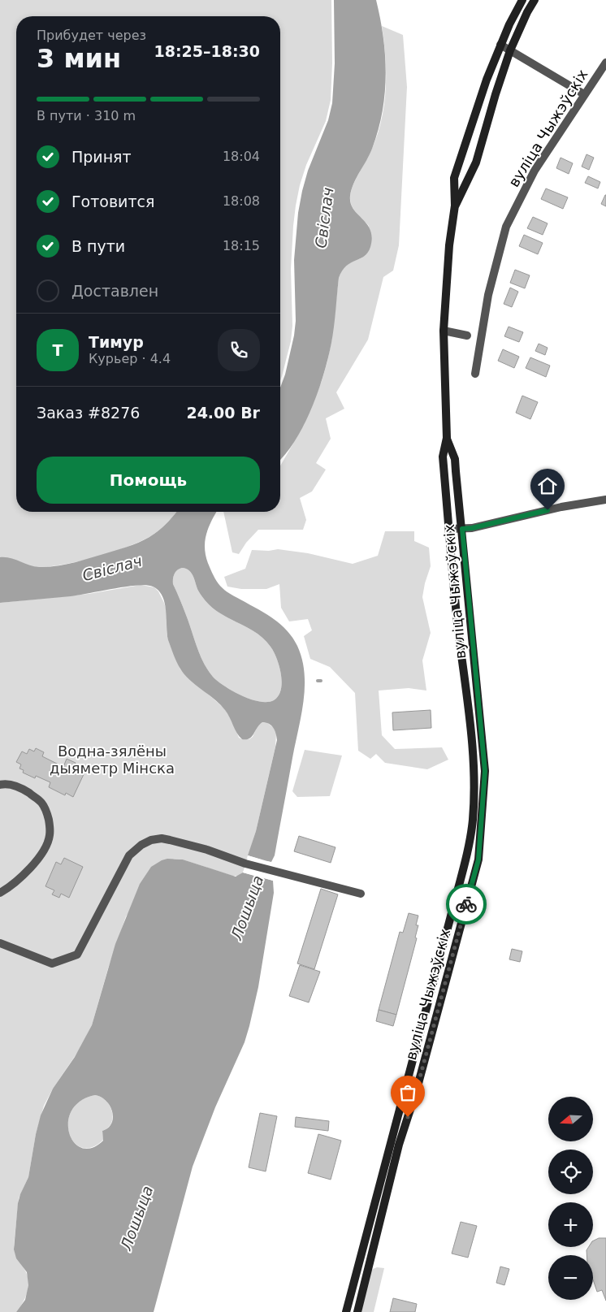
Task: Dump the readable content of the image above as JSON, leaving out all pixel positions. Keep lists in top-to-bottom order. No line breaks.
{"streets":{"street":["вуліца Чыжэўскіх"]},"water":["Свіслач","Лошыца"],"parks":["Водна-зялёны дыяметр Мінска"],"north":"left","page":{"heading":["3 мин","Прибудет через","18:25–18:30"],"panel":["Тимур","Курьер · 4.4","Заказ #8276","24.00 Br"],"bar":"В пути · 310 m","list":[["Принят","18:04"],["Готовится","18:08"],["В пути","18:15"],"Доставлен"],"round":"Т","buttons":"Помощь","map_buttons":["+","−"]}}
